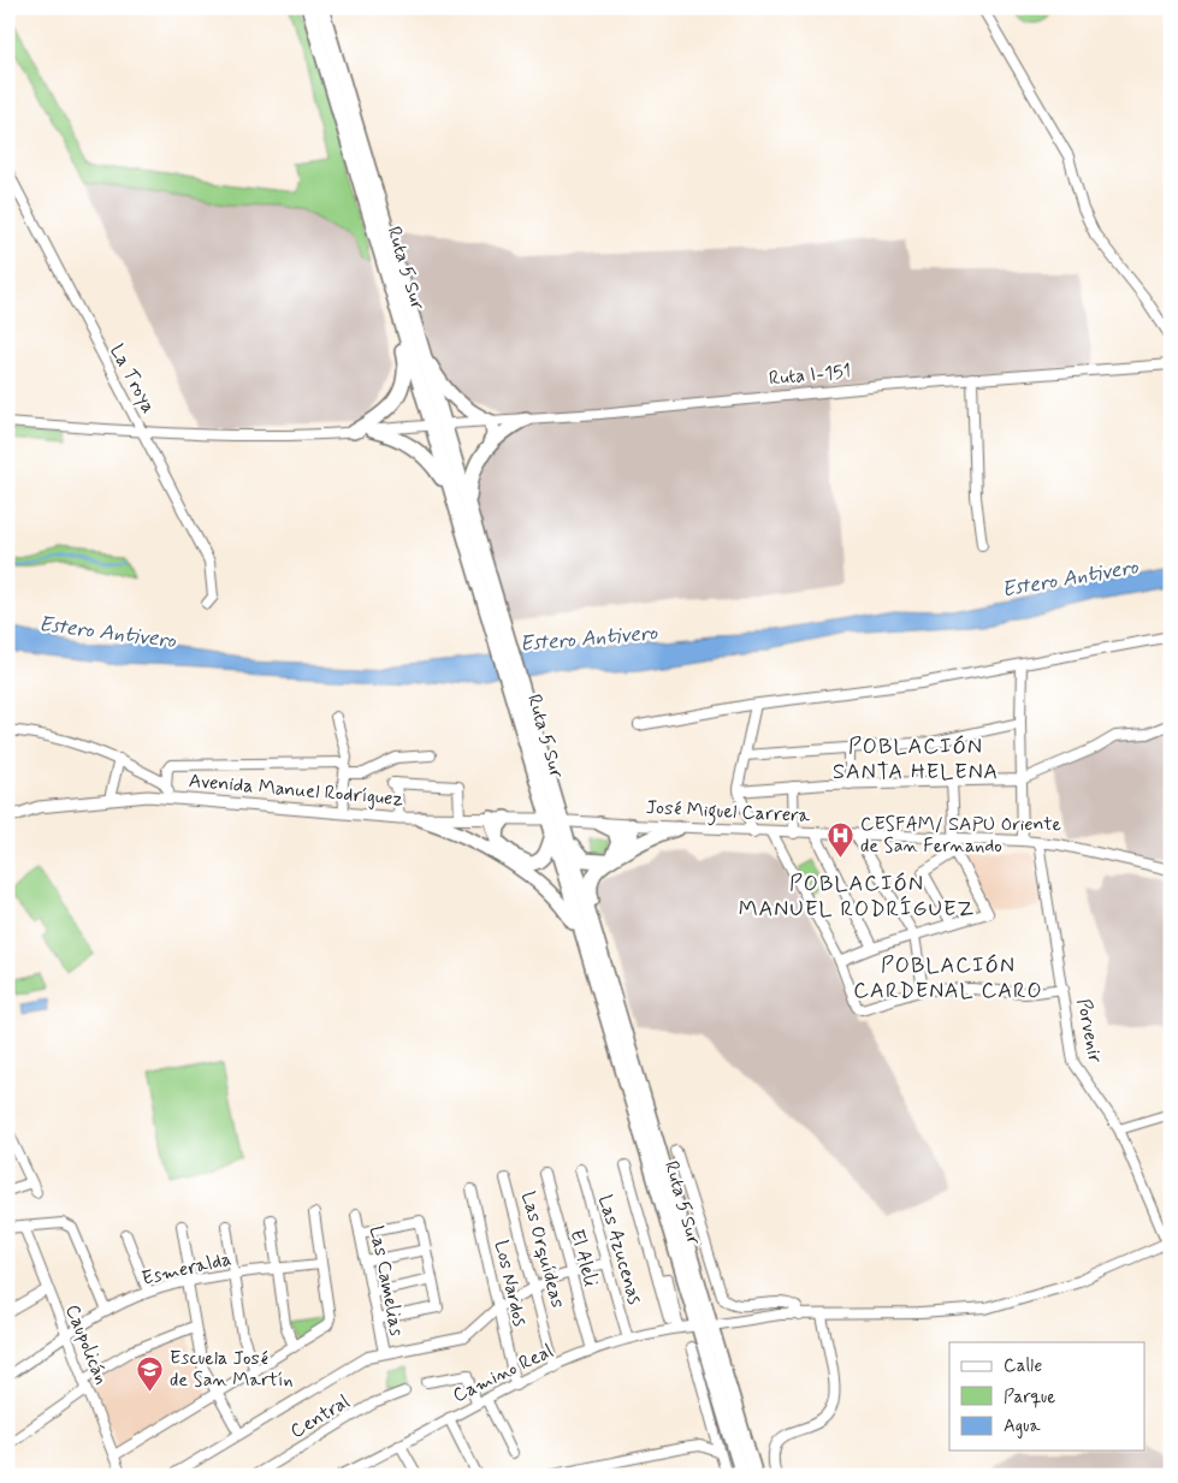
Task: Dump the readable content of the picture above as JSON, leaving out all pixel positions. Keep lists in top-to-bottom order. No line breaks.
{"streets":{"highway":["Ruta 5 Sur"],"main road":["Avenida Manuel Rodríguez","José Miguel Carrera"],"street":["Ruta I-151","La Troya","Porvenir","Las Orquídeas","Las Azucenas","El Aleli","Esmeralda","Las Camelias","Los Nardos","Caupolicán","Camino Real","Central"]},"crossings":[["José Miguel Carrera","Porvenir"],["Las Orquídeas","Camino Real"],["Las Azucenas","Camino Real"],["El Aleli","Camino Real"],["Esmeralda","Caupolicán"],["Los Nardos","Camino Real"]],"districts":["POBLACIÓN SANTA HELENA","POBLACIÓN MANUEL RODRÍGUEZ","POBLACIÓN CARDENAL CARO"],"water":["Estero Antivero"],"places":{"hospital":["CESFAM/ SAPU Oriente de San Fernando"],"school or university":["Escuela José de San Martín"]},"legend":["Calle","Parque","Agua"]}
